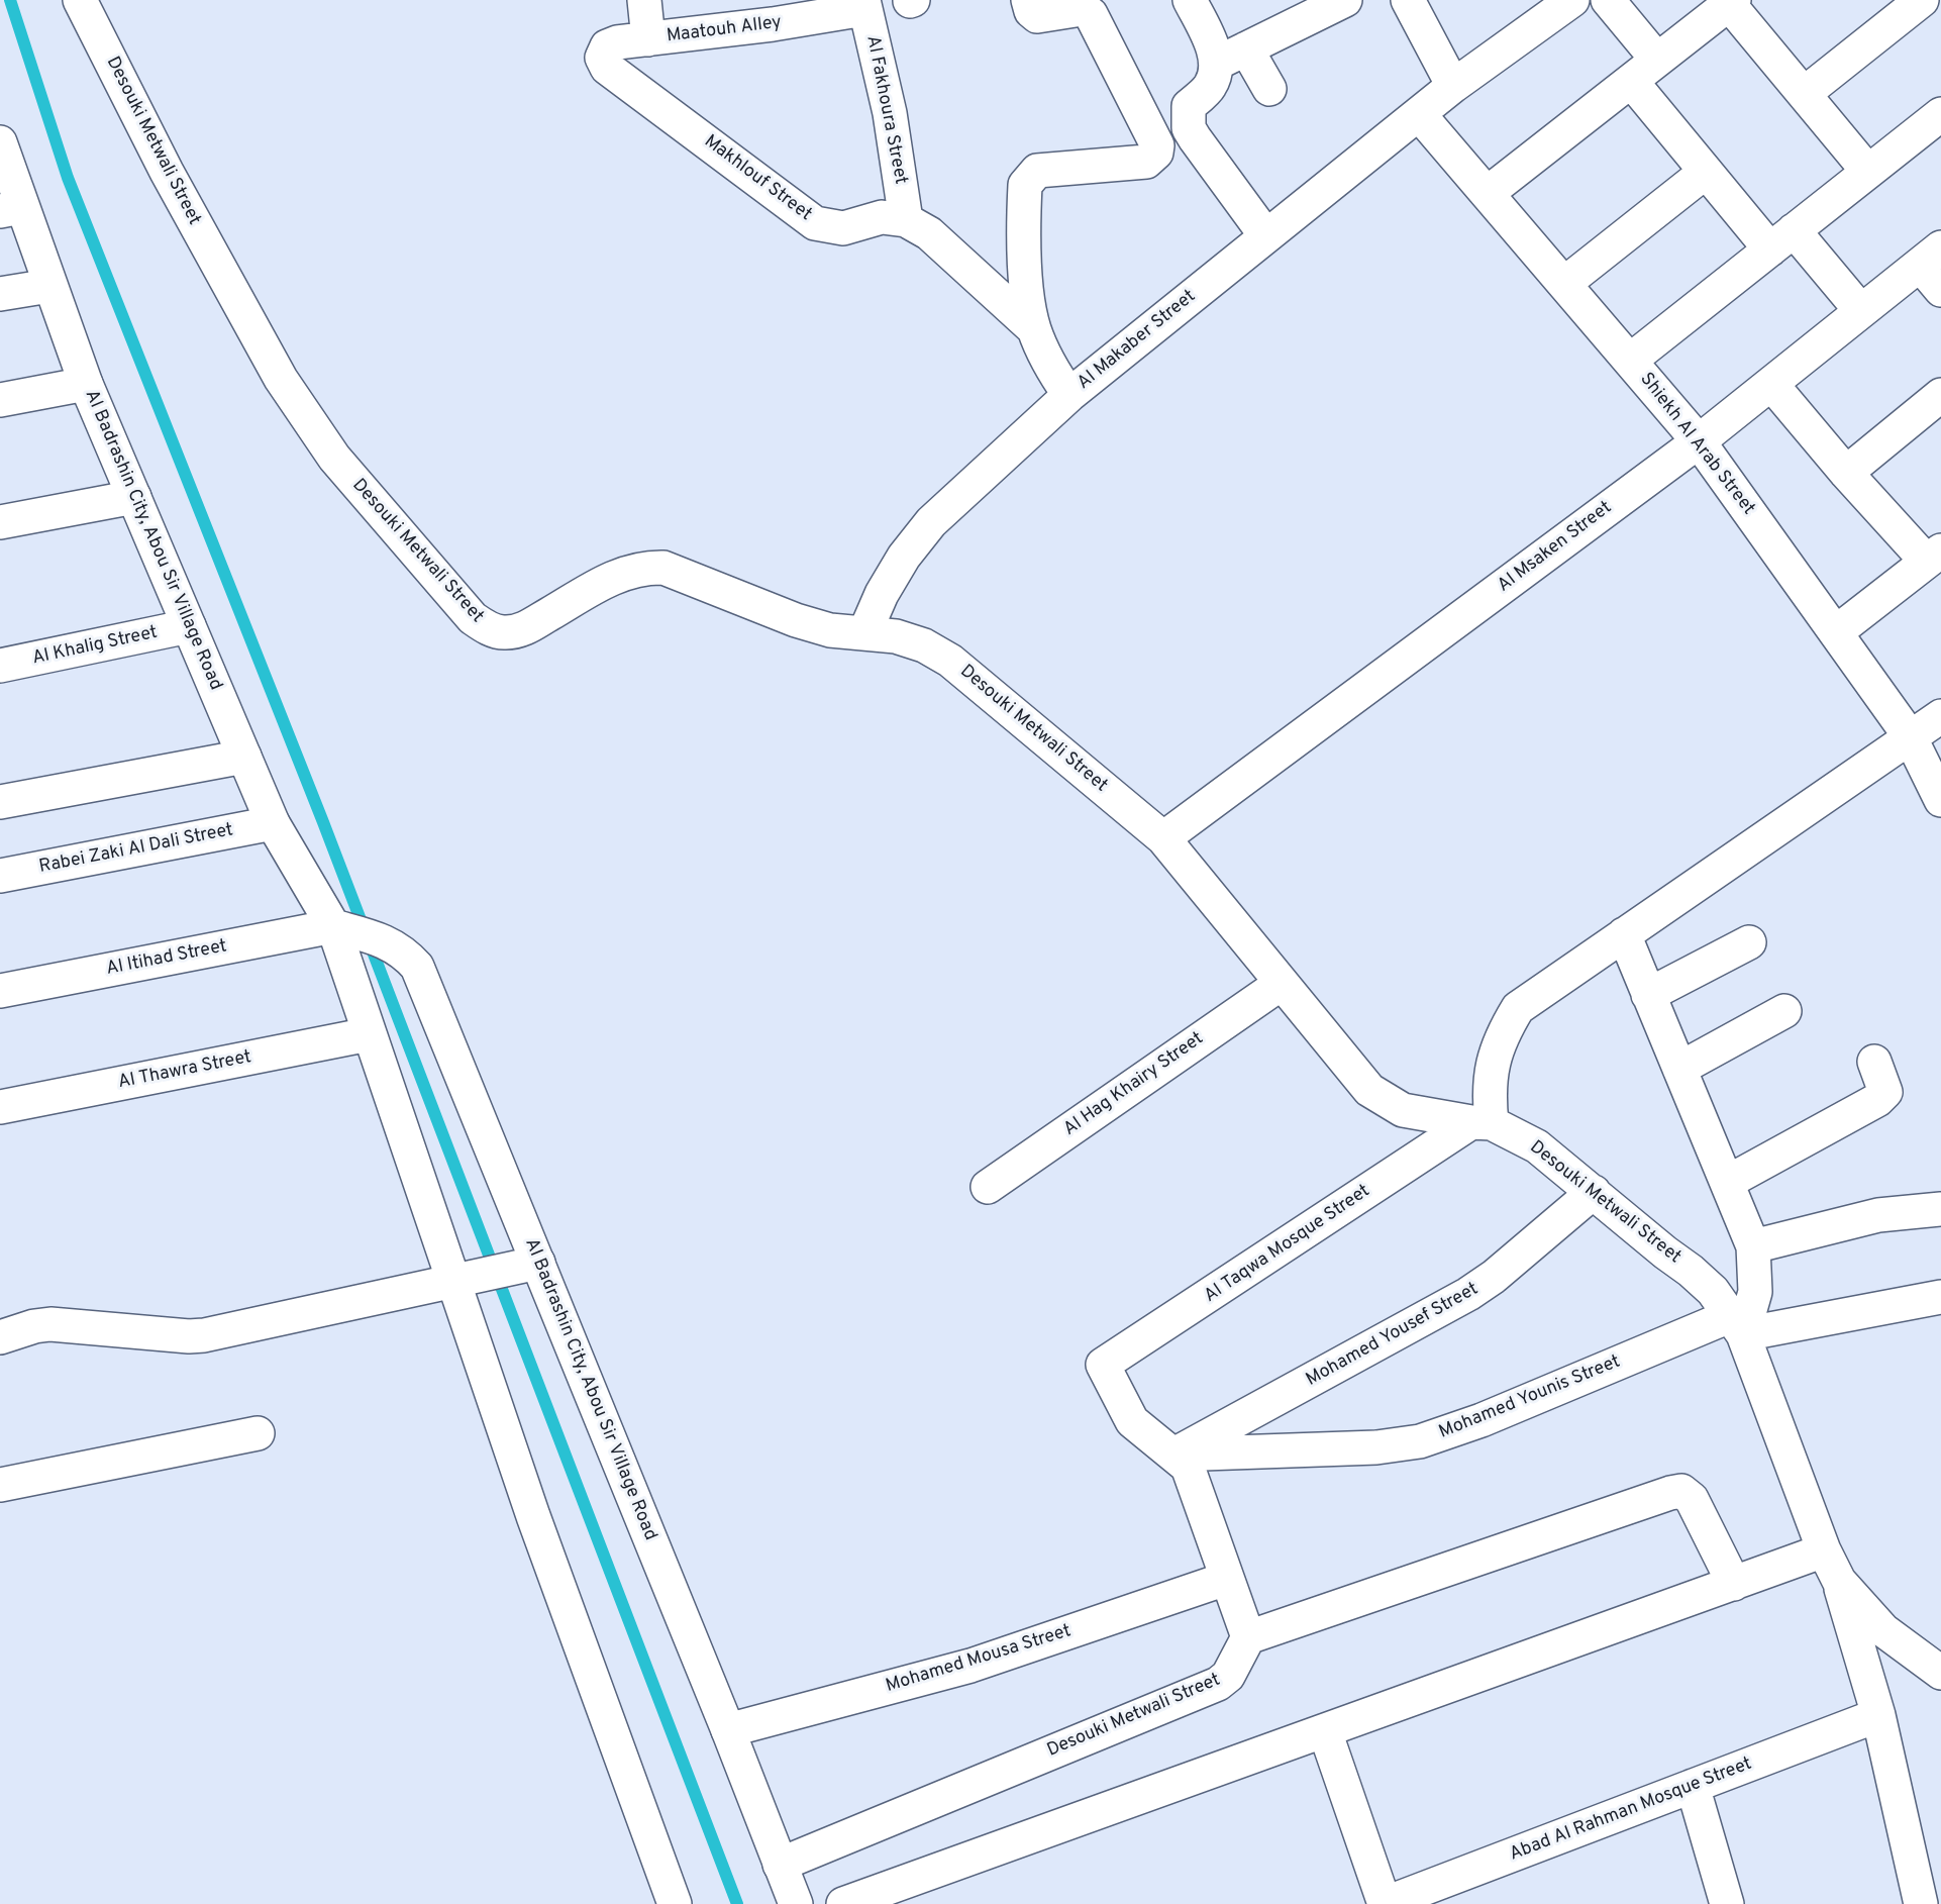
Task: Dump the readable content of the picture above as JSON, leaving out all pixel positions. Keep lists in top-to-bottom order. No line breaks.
{"streets":{"street":["Maatouh Alley","Al Fakhoura Street","Desouki Metwali Street","Makhlouf Street","Al Makaber Street","Shiekh Al Arab Street","Al Badrashin City, Abou Sir Village Road","Al Msaken Street","Al Khalig Street","Rabei Zaki Al Dali Street","Al Itihad Street","Al Thawra Street","Al Hag Khairy Street","Al Taqwa Mosque Street","Mohamed Yousef Street","Mohamed Younis Street","Mohamed Mousa Street","Abad Al Rahman Mosque Street"]},"crossings":[["Maatouh Alley","Al Fakhoura Street"],["Maatouh Alley","Makhlouf Street"],["Al Fakhoura Street","Makhlouf Street"],["Desouki Metwali Street","Al Makaber Street"],["Desouki Metwali Street","Al Badrashin City, Abou Sir Village Road"],["Desouki Metwali Street","Al Msaken Street"],["Desouki Metwali Street","Al Hag Khairy Street"],["Desouki Metwali Street","Al Taqwa Mosque Street"],["Desouki Metwali Street","Mohamed Yousef Street"],["Desouki Metwali Street","Mohamed Younis Street"],["Al Makaber Street","Shiekh Al Arab Street"],["Shiekh Al Arab Street","Al Msaken Street"],["Al Badrashin City, Abou Sir Village Road","Al Khalig Street"],["Al Badrashin City, Abou Sir Village Road","Rabei Zaki Al Dali Street"],["Al Badrashin City, Abou Sir Village Road","Al Itihad Street"],["Al Badrashin City, Abou Sir Village Road","Al Thawra Street"],["Al Badrashin City, Abou Sir Village Road","Mohamed Mousa Street"],["Al Taqwa Mosque Street","Mohamed Yousef Street"],["Al Taqwa Mosque Street","Mohamed Younis Street"],["Mohamed Yousef Street","Mohamed Younis Street"]]}
